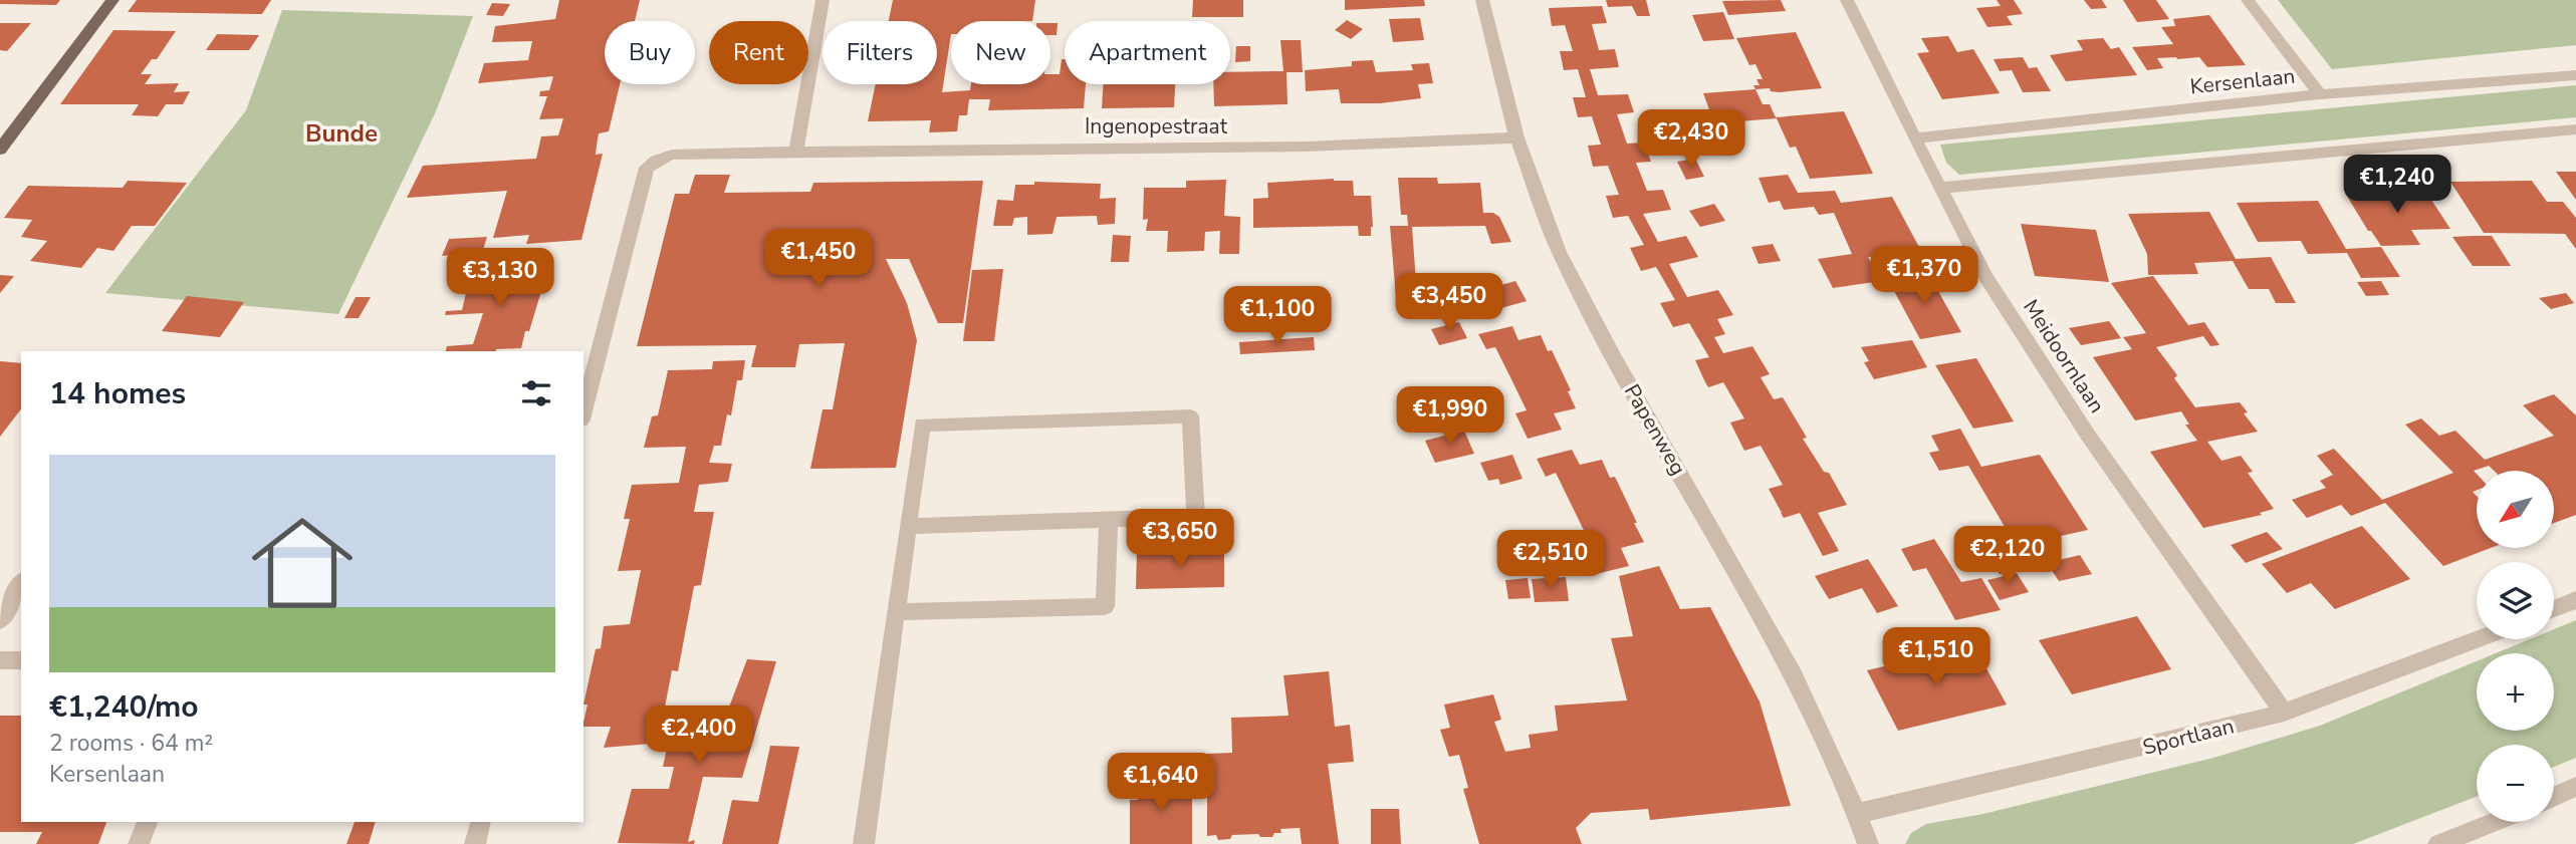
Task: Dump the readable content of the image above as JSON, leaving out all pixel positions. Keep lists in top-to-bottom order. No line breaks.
{"streets":{"street":["Kersenlaan","Ingenopestraat","Meidoornlaan","Papenweg","Sportlaan"]},"crossings":[["Kersenlaan","Meidoornlaan"],["Ingenopestraat","Papenweg"],["Meidoornlaan","Sportlaan"],["Papenweg","Sportlaan"]],"districts":["Bunde"],"north":"bottom left","page":{"chip":["Buy","Rent","Filters","New","Apartment"],"price":["€2,430","€1,240","€1,450","€1,370","€3,130","€3,450","€1,100","€1,990","€3,650","€2,120","€2,510","€1,510","€2,400","€1,640"],"heading":"14 homes","list":[{"name":"€1,240/mo","note":"2 rooms · 64 m² · Kersenlaan"}],"map_buttons":["+","−"]}}
